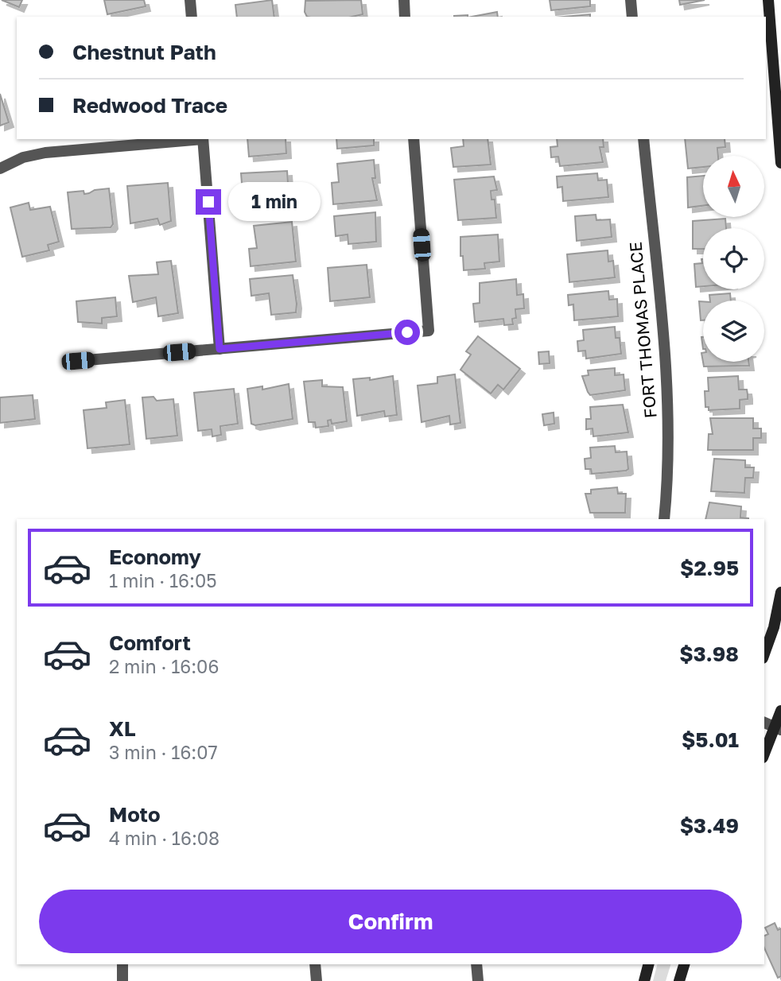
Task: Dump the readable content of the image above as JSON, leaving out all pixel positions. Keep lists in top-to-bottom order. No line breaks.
{"streets":{"street":["FORT THOMAS PLACE"]},"north":"top","page":{"banner":["Chestnut Path","Redwood Trace"],"bubble":"1 min","list":[{"name":"Economy","note":"1 min · 16:05","value":"$2.95"},{"name":"Comfort","note":"2 min · 16:06","value":"$3.98"},{"name":"XL","note":"3 min · 16:07","value":"$5.01"},{"name":"Moto","note":"4 min · 16:08","value":"$3.49"}],"buttons":"Confirm"}}
